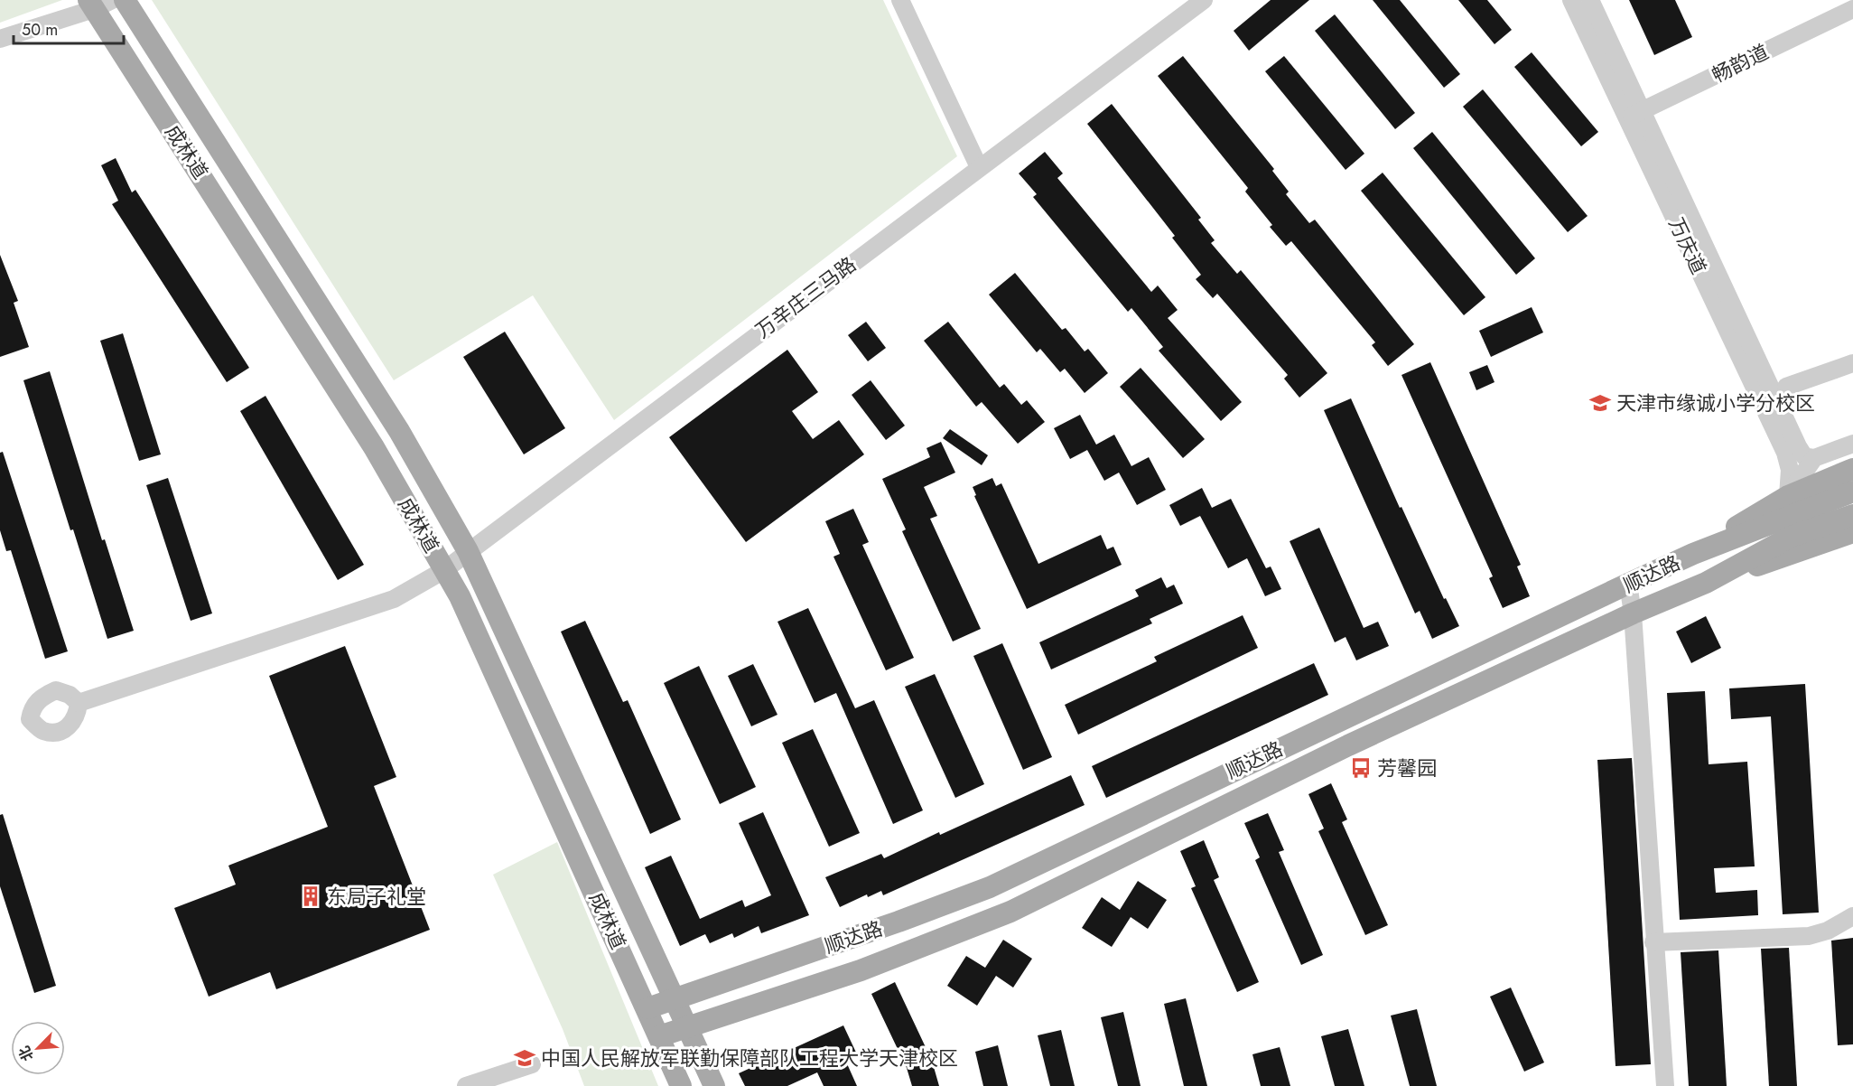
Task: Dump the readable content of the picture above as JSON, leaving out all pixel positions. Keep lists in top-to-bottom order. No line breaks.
{"streets":{"main road":["成林道","顺达路"],"street":["畅韵道","万庆道","万辛庄三马路"]},"crossings":[["畅韵道","万庆道"],["成林道","万辛庄三马路"],["成林道","顺达路"]],"places":{"school or university":["天津市缘诚小学分校区","中国人民解放军联勤保障部队工程大学天津校区"],"bus stop":["芳馨园"],"building":["东局子礼堂"]},"scale_bar":"50 m","north":"bottom left"}
